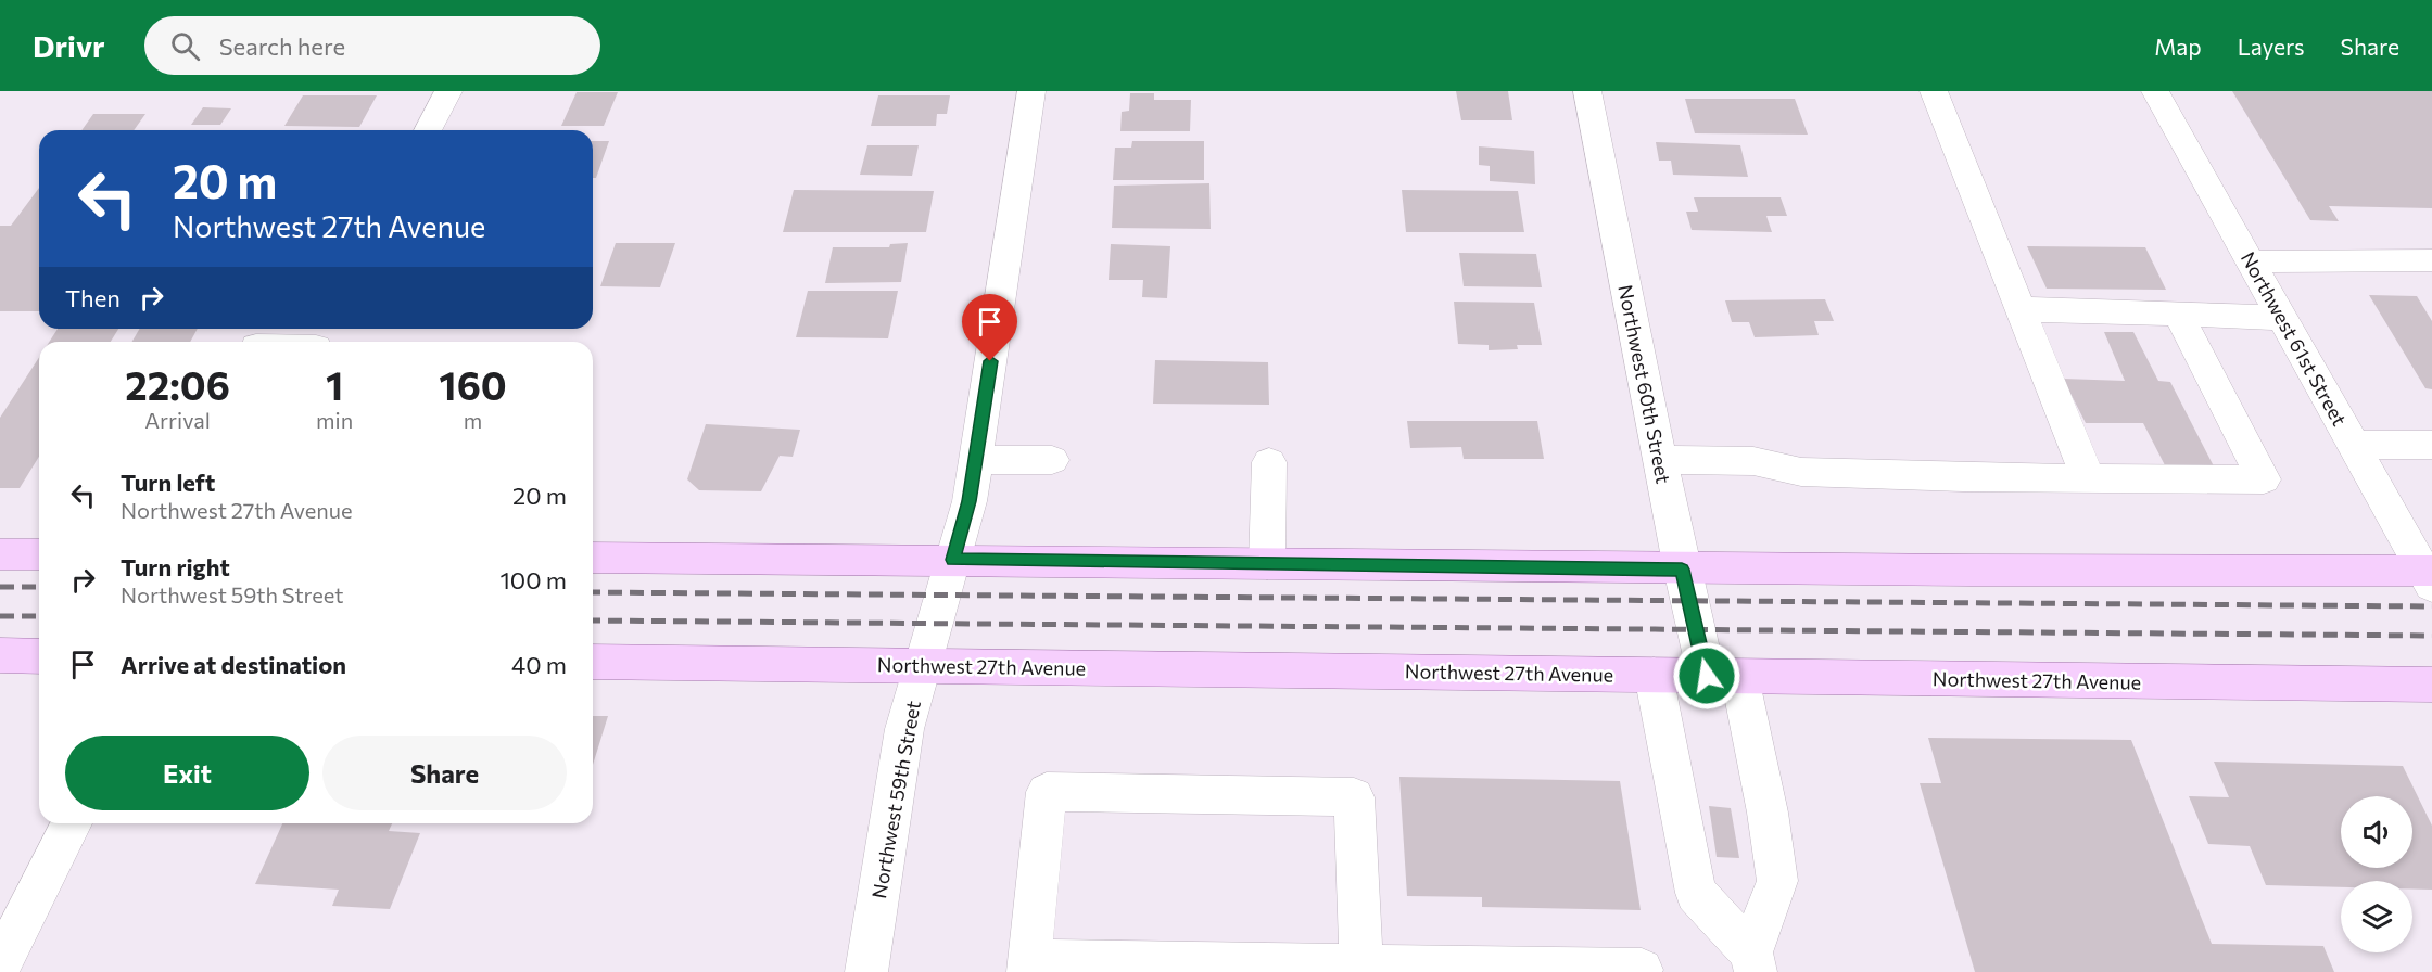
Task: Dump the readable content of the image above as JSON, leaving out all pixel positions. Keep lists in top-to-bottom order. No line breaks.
{"streets":{"main road":["Northwest 27th Avenue"],"street":["Northwest 61st Street","Northwest 60th Street","Northwest 59th Street"]},"crossings":[["Northwest 60th Street","Northwest 27th Avenue"],["Northwest 27th Avenue","Northwest 59th Street"]],"page":{"header":"Drivr","search":"Search here","nav":["Map","Layers","Share"],"turn":["20 m","Northwest 27th Avenue"],"then":"Then","eta":["22:06","Arrival","1","min","160","m"],"list":[{"name":"Turn left","note":"Northwest 27th Avenue","value":"20 m"},{"name":"Turn right","note":"Northwest 59th Street","value":"100 m"},{"name":"Arrive at destination","value":"40 m"}],"buttons":["Exit","Share"]}}
